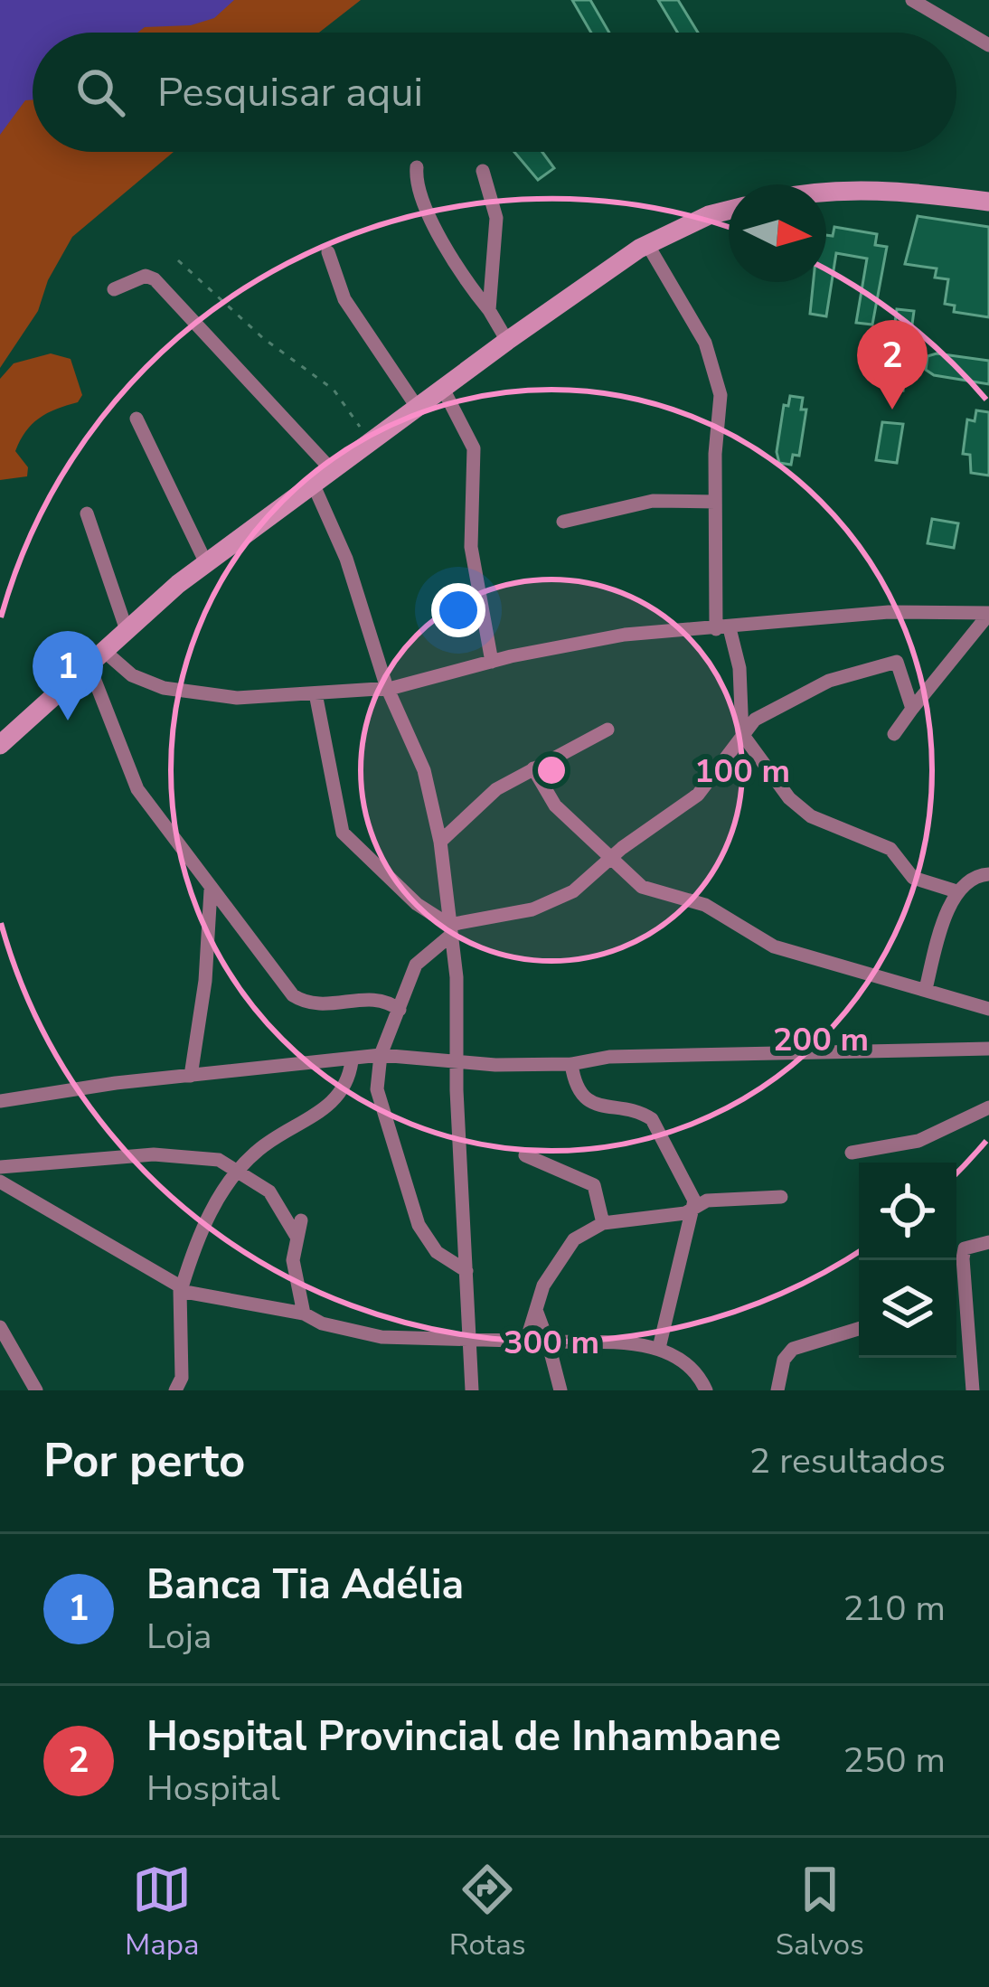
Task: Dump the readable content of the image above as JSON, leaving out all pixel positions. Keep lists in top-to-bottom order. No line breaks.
{"north":"right","page":{"search":"Pesquisar aqui","pins":["2","1"],"heading":["Por perto","2 resultados"],"list":[{"mark":"1","name":"Banca Tia Adélia","note":"Loja","value":"210 m"},{"mark":"2","name":"Hospital Provincial de Inhambane","note":"Hospital","value":"250 m"}],"nav":["Mapa","Rotas","Salvos"]},"rings":["100 m","200 m","300 m"]}
